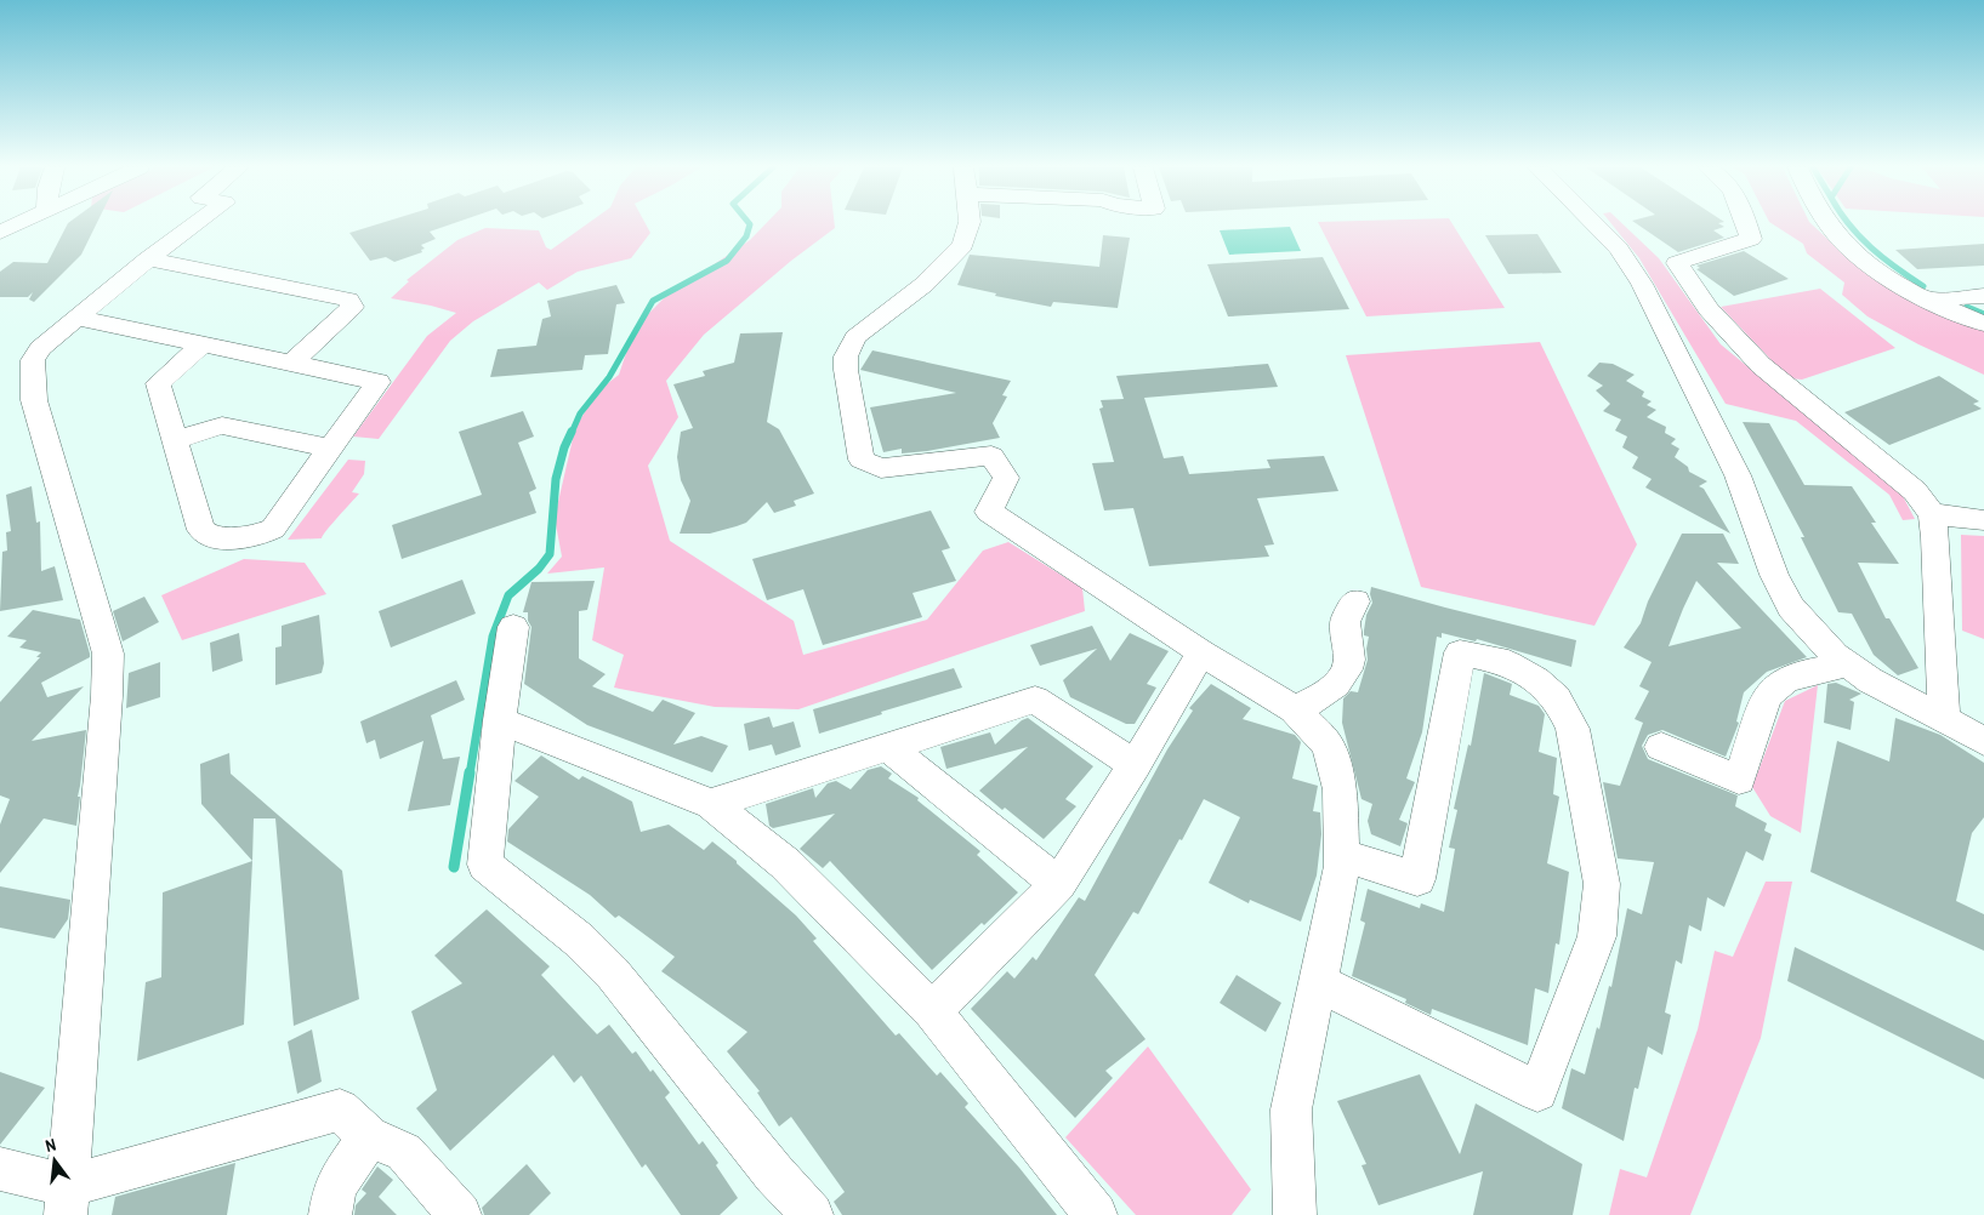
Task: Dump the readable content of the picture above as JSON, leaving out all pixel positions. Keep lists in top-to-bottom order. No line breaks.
{"north":"top"}
